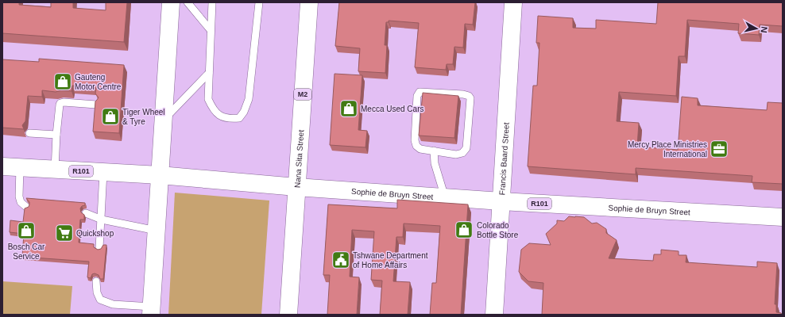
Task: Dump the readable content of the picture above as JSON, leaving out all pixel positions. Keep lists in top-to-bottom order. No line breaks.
{"streets":{"main road":["M2","Nana Sita Street","Francis Baard Street","R101","Sophie de Bruyn Street"]},"crossings":[["Nana Sita Street","Sophie de Bruyn Street"],["Francis Baard Street","Sophie de Bruyn Street"]],"places":{"shop":["Gauteng Motor Centre","Mecca Used Cars","Tiger Wheel & Tyre","Colorado Bottle Store","Bosch Car Service"],"office":["Mercy Place Ministries International"],"supermarket":["Quickshop"],"public building":["Tshwane Department of Home Affairs"]},"north":"right"}
